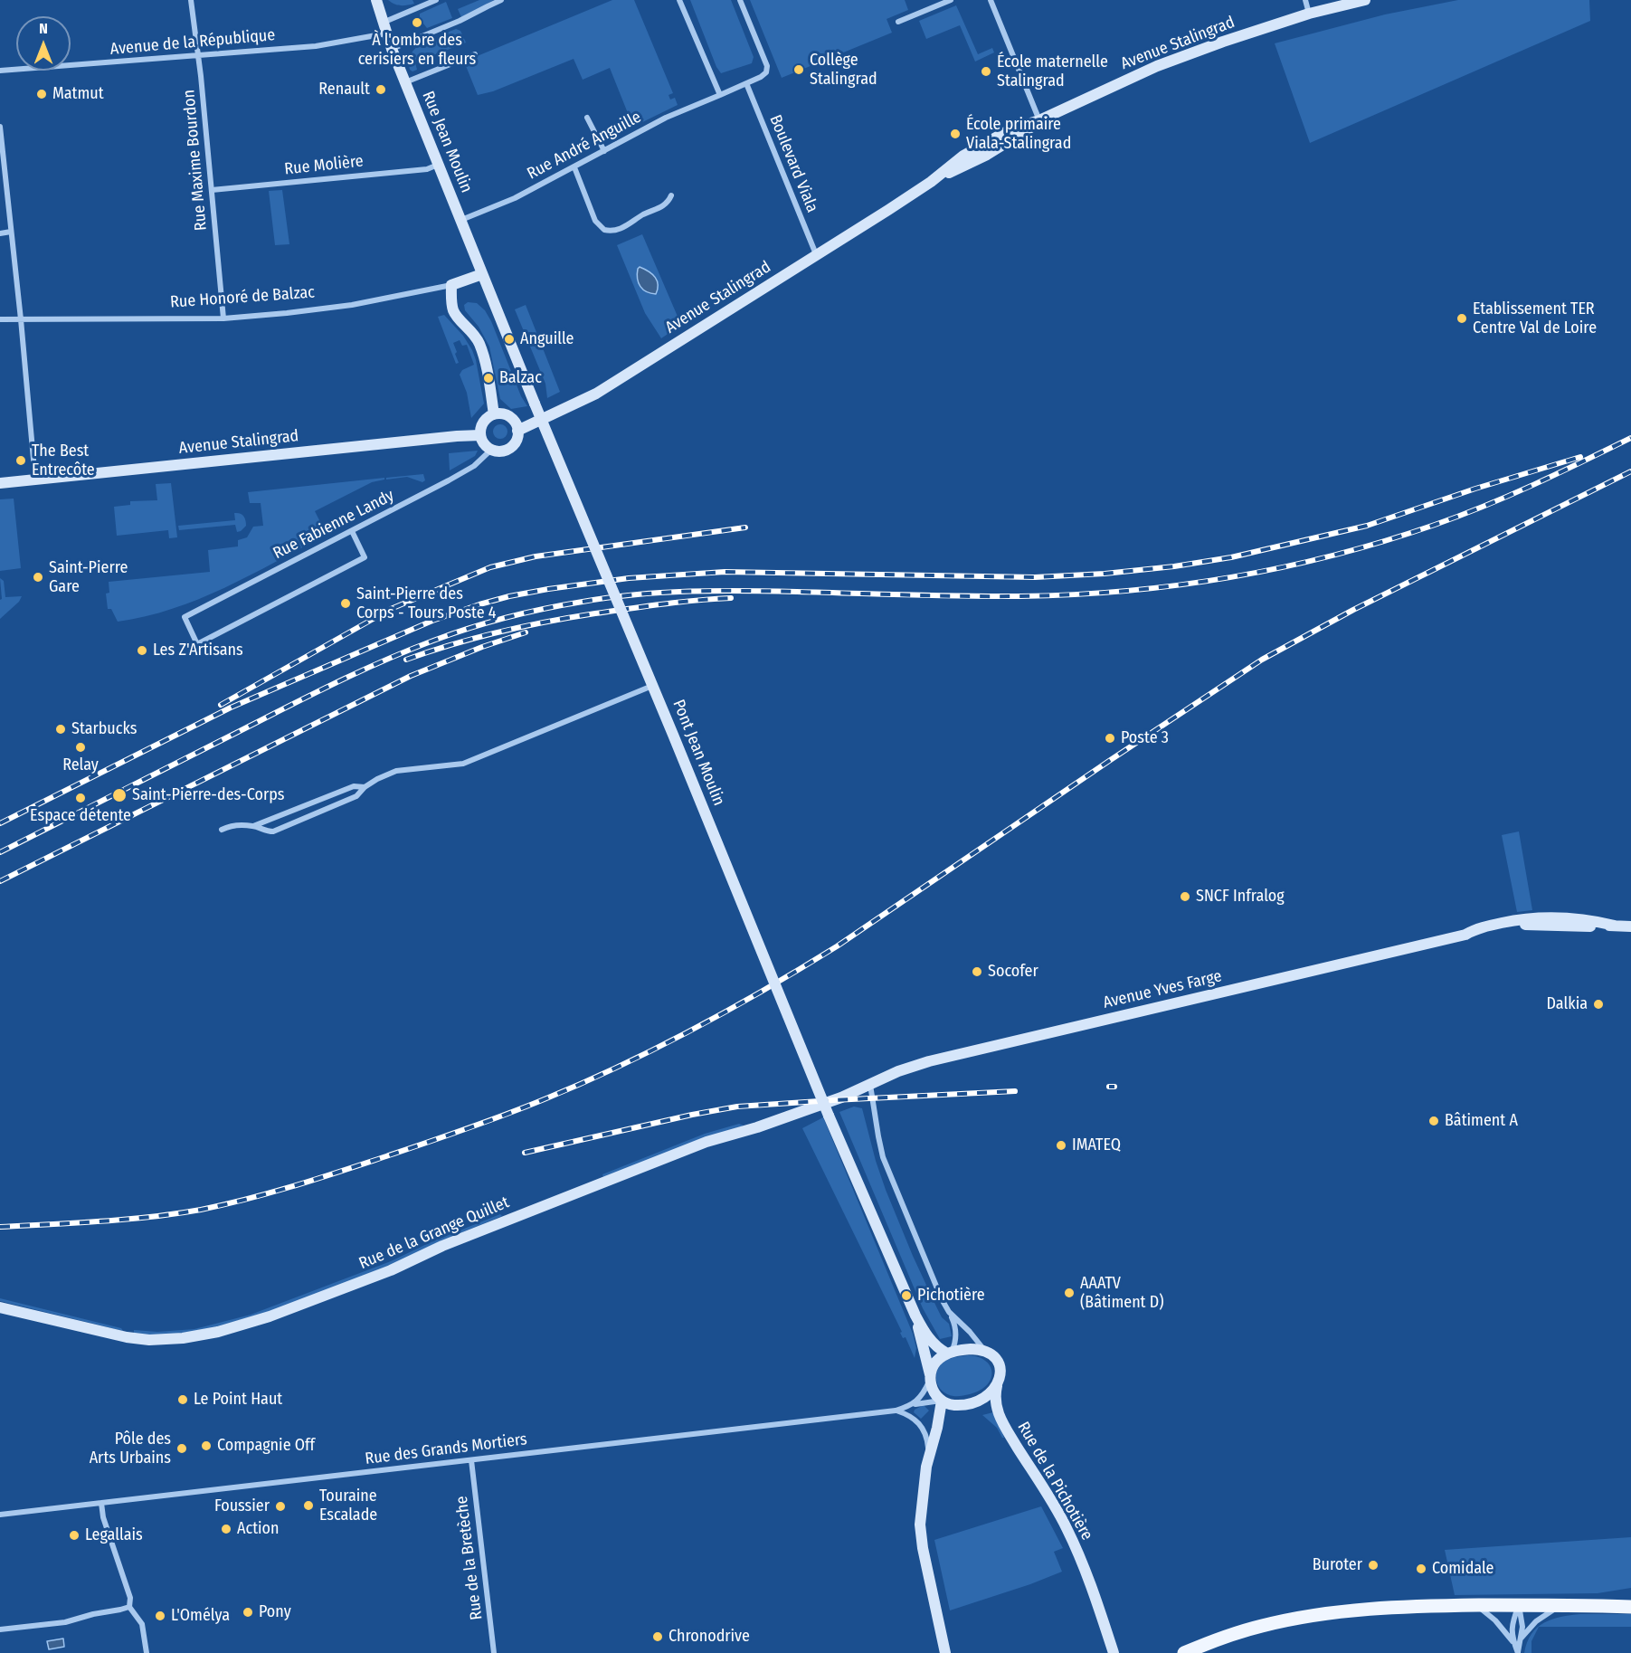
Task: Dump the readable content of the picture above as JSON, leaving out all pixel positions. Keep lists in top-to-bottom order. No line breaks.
{"streets":{"street":["Avenue de la République","Avenue Stalingrad","Rue Jean Moulin","Rue André Anguille","Rue Maxime Bourdon","Boulevard Viala","Rue Molière","Rue Honoré de Balzac","Rue Fabienne Landy","Pont Jean Moulin","Avenue Yves Farge","Rue de la Grange Quillet","Rue des Grands Mortiers","Rue de la Pichotière","Rue de la Bretèche"]},"crossings":[["Avenue de la République","Rue Jean Moulin"],["Avenue de la République","Rue Maxime Bourdon"],["Avenue Stalingrad","Boulevard Viala"],["Avenue Stalingrad","Rue Fabienne Landy"],["Rue Jean Moulin","Rue André Anguille"],["Rue Jean Moulin","Rue Molière"],["Rue Jean Moulin","Rue Honoré de Balzac"],["Rue Jean Moulin","Pont Jean Moulin"],["Rue Maxime Bourdon","Rue Molière"],["Rue Maxime Bourdon","Rue Honoré de Balzac"],["Avenue Yves Farge","Rue de la Grange Quillet"],["Rue des Grands Mortiers","Rue de la Pichotière"],["Rue des Grands Mortiers","Rue de la Bretèche"]],"places":["À l'ombre des cerisiers en fleurs","Collège Stalingrad","École maternelle Stalingrad","Renault","Matmut","École primaire Viala-Stalingrad","Etablissement TER Centre Val de Loire","Anguille","Balzac","The Best Entrecôte","Saint-Pierre Gare","Saint-Pierre des Corps - Tours Poste 4","Les Z'Artisans","Starbucks","Poste 3","Relay","Saint-Pierre-des-Corps","Espace détente","SNCF Infralog","Socofer","Dalkia","Bâtiment A","IMATEQ","AAATV (Bâtiment D)","Pichotière","Le Point Haut","Compagnie Off","Pôle des Arts Urbains","Touraine Escalade","Foussier","Action","Legallais","Buroter","Comidale","Pony","L'Omélya","Chronodrive"],"north":"top"}
